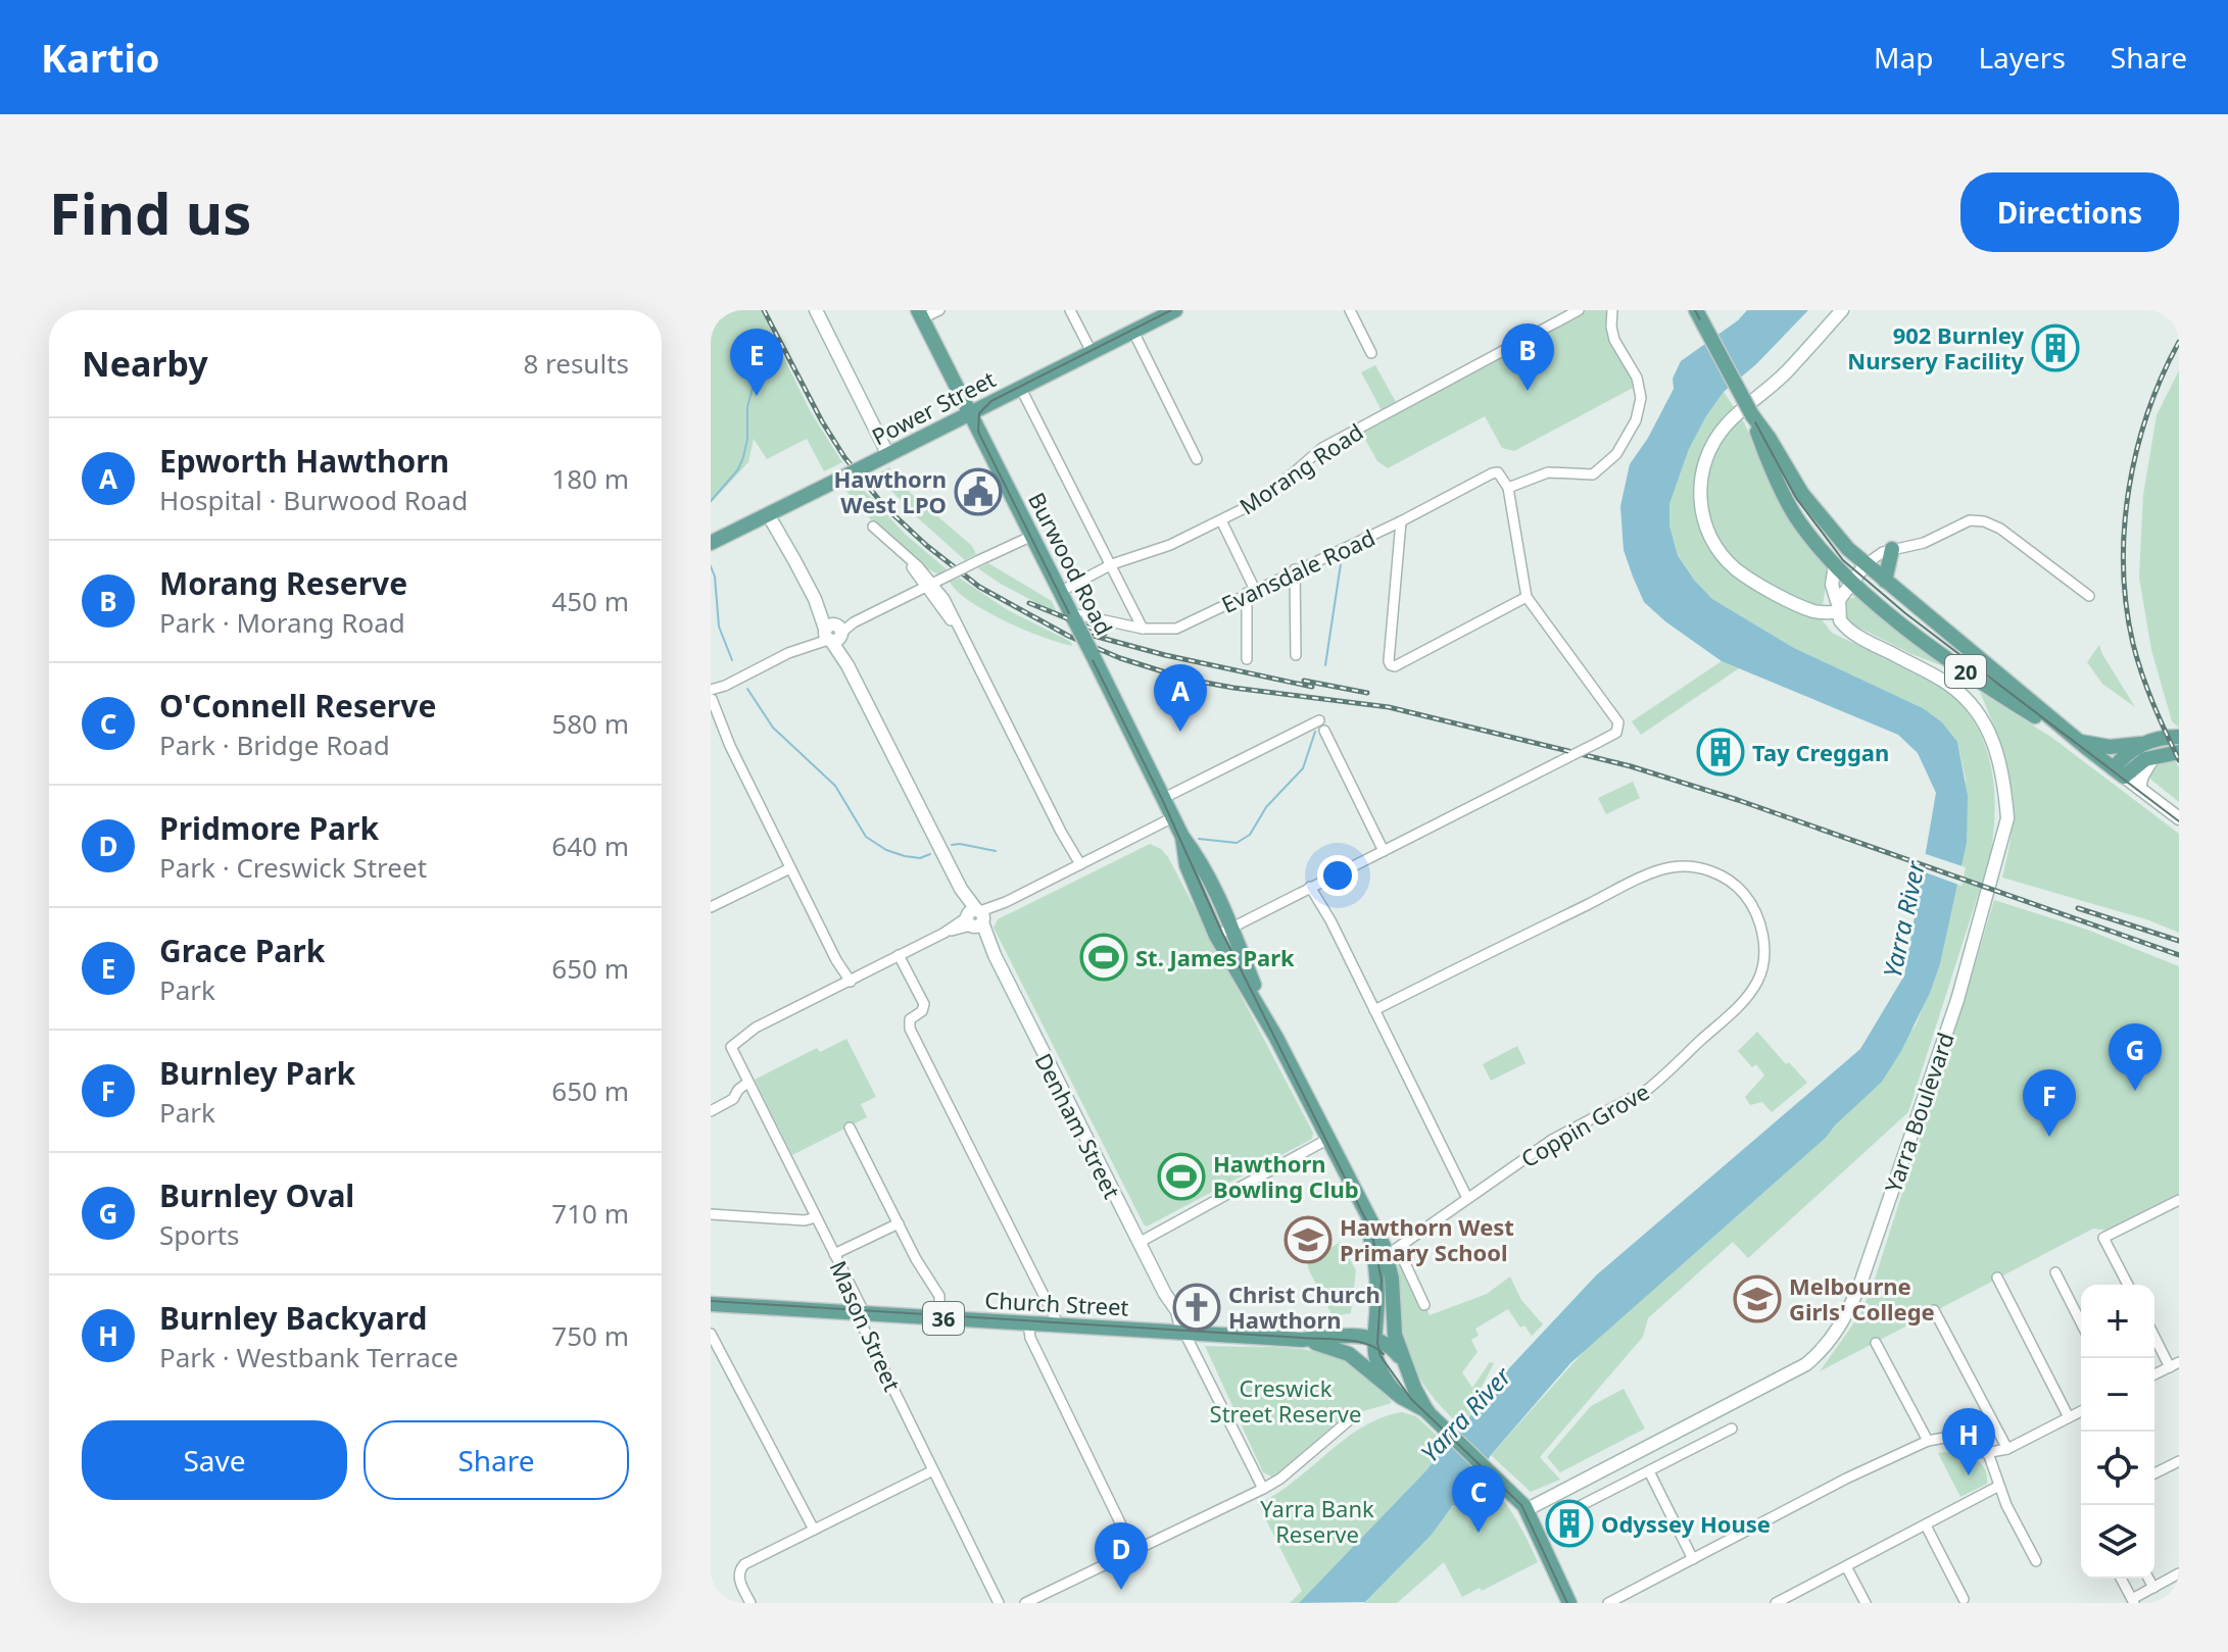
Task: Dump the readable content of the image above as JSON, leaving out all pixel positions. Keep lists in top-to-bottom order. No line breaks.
{"streets":{"main road":["Power Street","Burwood Road","20","Church Street","36"],"street":["Morang Road","Evansdale Road","Yarra Boulevard","Coppin Grove","Denham Street","Mason Street"]},"crossings":[["Power Street","Burwood Road"],["Power Street","Denham Street"],["Morang Road","Burwood Road"],["Burwood Road","Evansdale Road"],["Burwood Road","Coppin Grove"],["Burwood Road","Church Street"],["Denham Street","Church Street"],["Church Street","Mason Street"]],"water":["Yarra River"],"parks":["Creswick Street Reserve","Yarra Bank Reserve"],"places":{"building":["902 Burnley Nursery Facility","Tay Creggan","Odyssey House"],"public building":["Hawthorn West LPO"],"sports":["St. James Park","Hawthorn Bowling Club"],"school or university":["Hawthorn West Primary School","Melbourne Girls' College"],"church":["Christ Church Hawthorn"]},"page":{"header":"Kartio","nav":["Map","Layers","Share"],"buttons":["Directions",["Save","Share"]],"title":"Find us","heading":["Nearby","8 results"],"pins":["B","E","A","G","F","H","C","D"],"list":[{"mark":"A","name":"Epworth Hawthorn","note":"Hospital · Burwood Road","value":"180 m"},{"mark":"B","name":"Morang Reserve","note":"Park · Morang Road","value":"450 m"},{"mark":"C","name":"O'Connell Reserve","note":"Park · Bridge Road","value":"580 m"},{"mark":"D","name":"Pridmore Park","note":"Park · Creswick Street","value":"640 m"},{"mark":"E","name":"Grace Park","note":"Park","value":"650 m"},{"mark":"F","name":"Burnley Park","note":"Park","value":"650 m"},{"mark":"G","name":"Burnley Oval","note":"Sports","value":"710 m"},{"mark":"H","name":"Burnley Backyard","note":"Park · Westbank Terrace","value":"750 m"}],"map_buttons":["+","−"]}}
